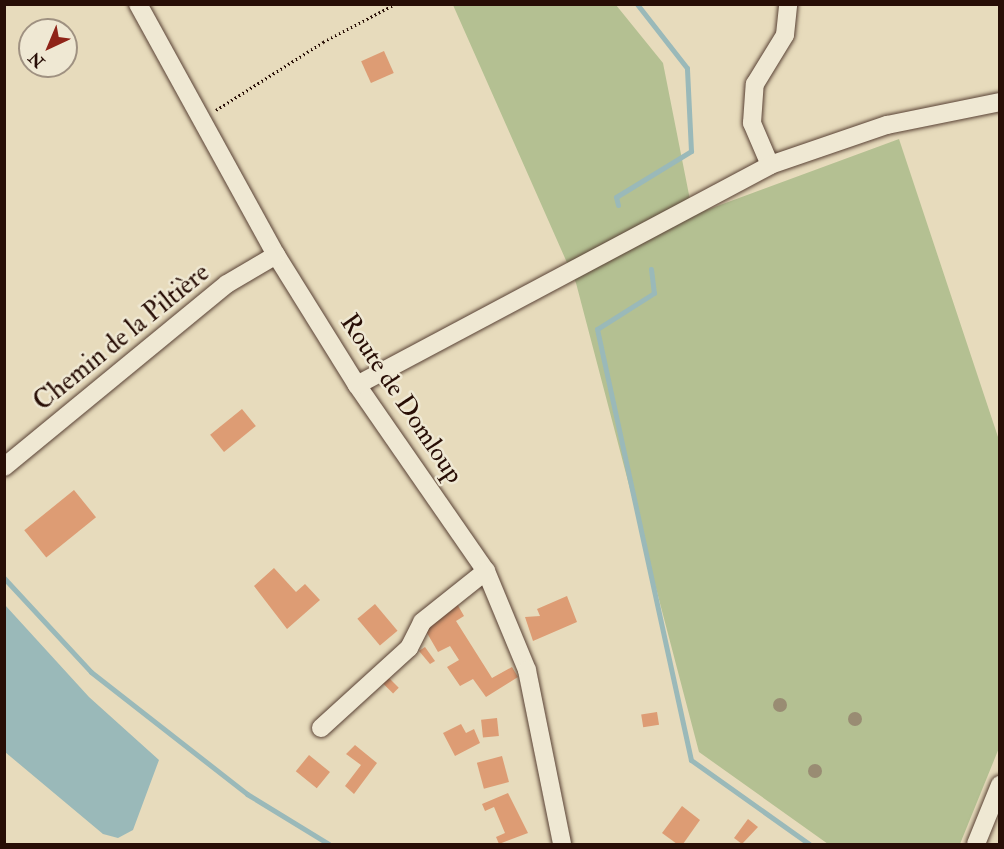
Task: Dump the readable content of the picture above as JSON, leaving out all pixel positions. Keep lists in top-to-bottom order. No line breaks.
{"streets":{"street":["Chemin de la Piltière","Route de Domloup"]},"crossings":[["Chemin de la Piltière","Route de Domloup"]],"north":"bottom left"}
